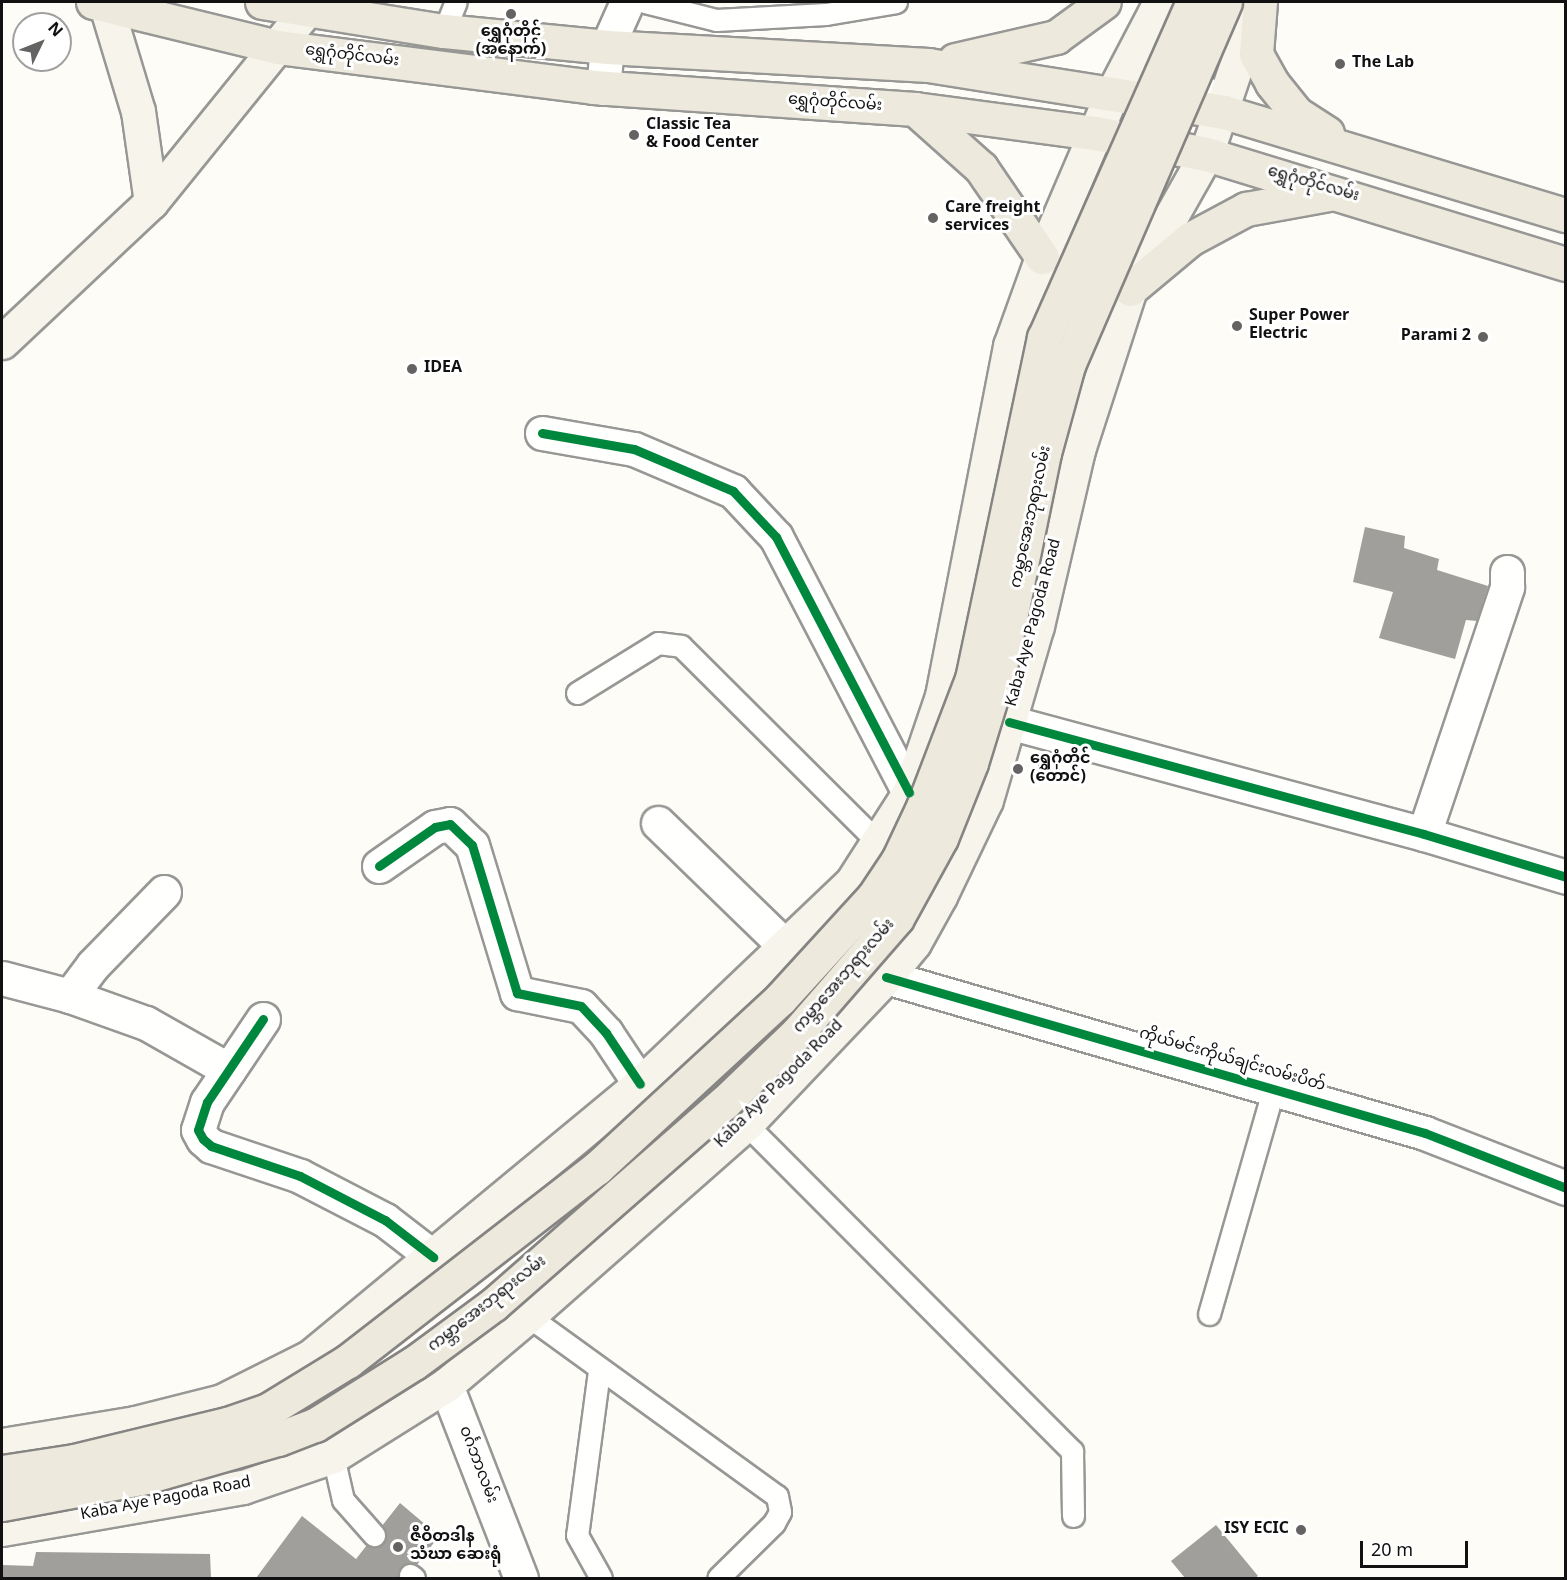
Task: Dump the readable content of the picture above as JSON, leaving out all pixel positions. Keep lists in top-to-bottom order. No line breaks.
{"streets":{"main road":["ရွှေဂုံတိုင်လမ်း","ကမ္ဘာအေးဘုရားလမ်း","Kaba Aye Pagoda Road"],"street":["ကိုယ်မင်းကိုယ်ချင်းလမ်းပိတ်","ဝင်္ဂဘာလမ်း"]},"crossings":[["Kaba Aye Pagoda Road","ကိုယ်မင်းကိုယ်ချင်းလမ်းပိတ်"],["Kaba Aye Pagoda Road","ဝင်္ဂဘာလမ်း"]],"places":["ရွှေဂုံတိုင် (အနောက်)","The Lab","Classic Tea & Food Center","Care freight services","Super Power Electric","Parami 2","IDEA","ရွှေဂုံတိုင် (တောင်)","ISY ECIC","ဇီဝိတဒါန သံဃာ ဆေးရုံ"],"scale_bar":"20 m","north":"top right"}
